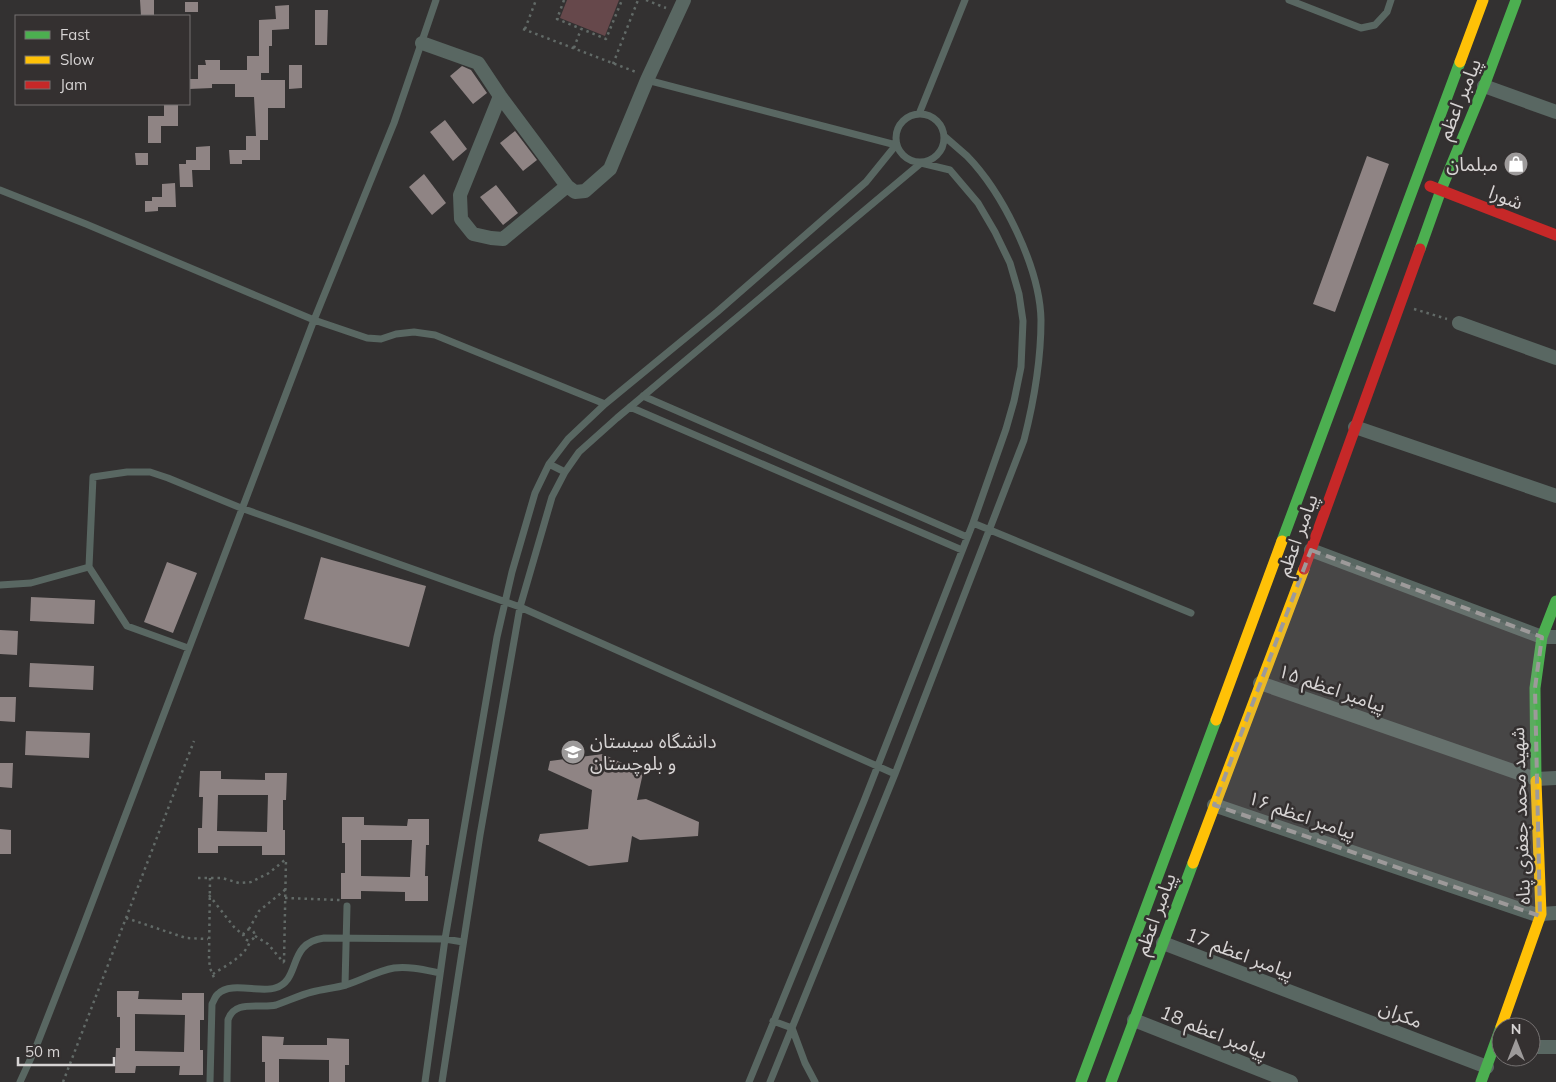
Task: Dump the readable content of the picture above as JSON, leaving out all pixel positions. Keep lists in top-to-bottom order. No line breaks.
{"streets":{"main road":["پیامبر اعظم","شورا","شهید محمد جعفری پناه"],"street":["پیامبر اعظم ۱۵","پیامبر اعظم ۱۶","پیامبر اعظم 17","مکران","پیامبر اعظم 18"]},"crossings":[["پیامبر اعظم","شورا"],["پیامبر اعظم","پیامبر اعظم ۱۵"],["پیامبر اعظم","پیامبر اعظم ۱۶"],["پیامبر اعظم","پیامبر اعظم 17"],["پیامبر اعظم","پیامبر اعظم 18"],["پیامبر اعظم ۱۵","شهید محمد جعفری پناه"],["پیامبر اعظم ۱۶","شهید محمد جعفری پناه"],["شهید محمد جعفری پناه","مکران"],["پیامبر اعظم 17","مکران"]],"places":{"shop":["مبلمان"],"school or university":["دانشگاه سیستان و بلوچستان"]},"legend":["Fast","Slow","Jam"],"scale_bar":"50 m","north":"top"}
